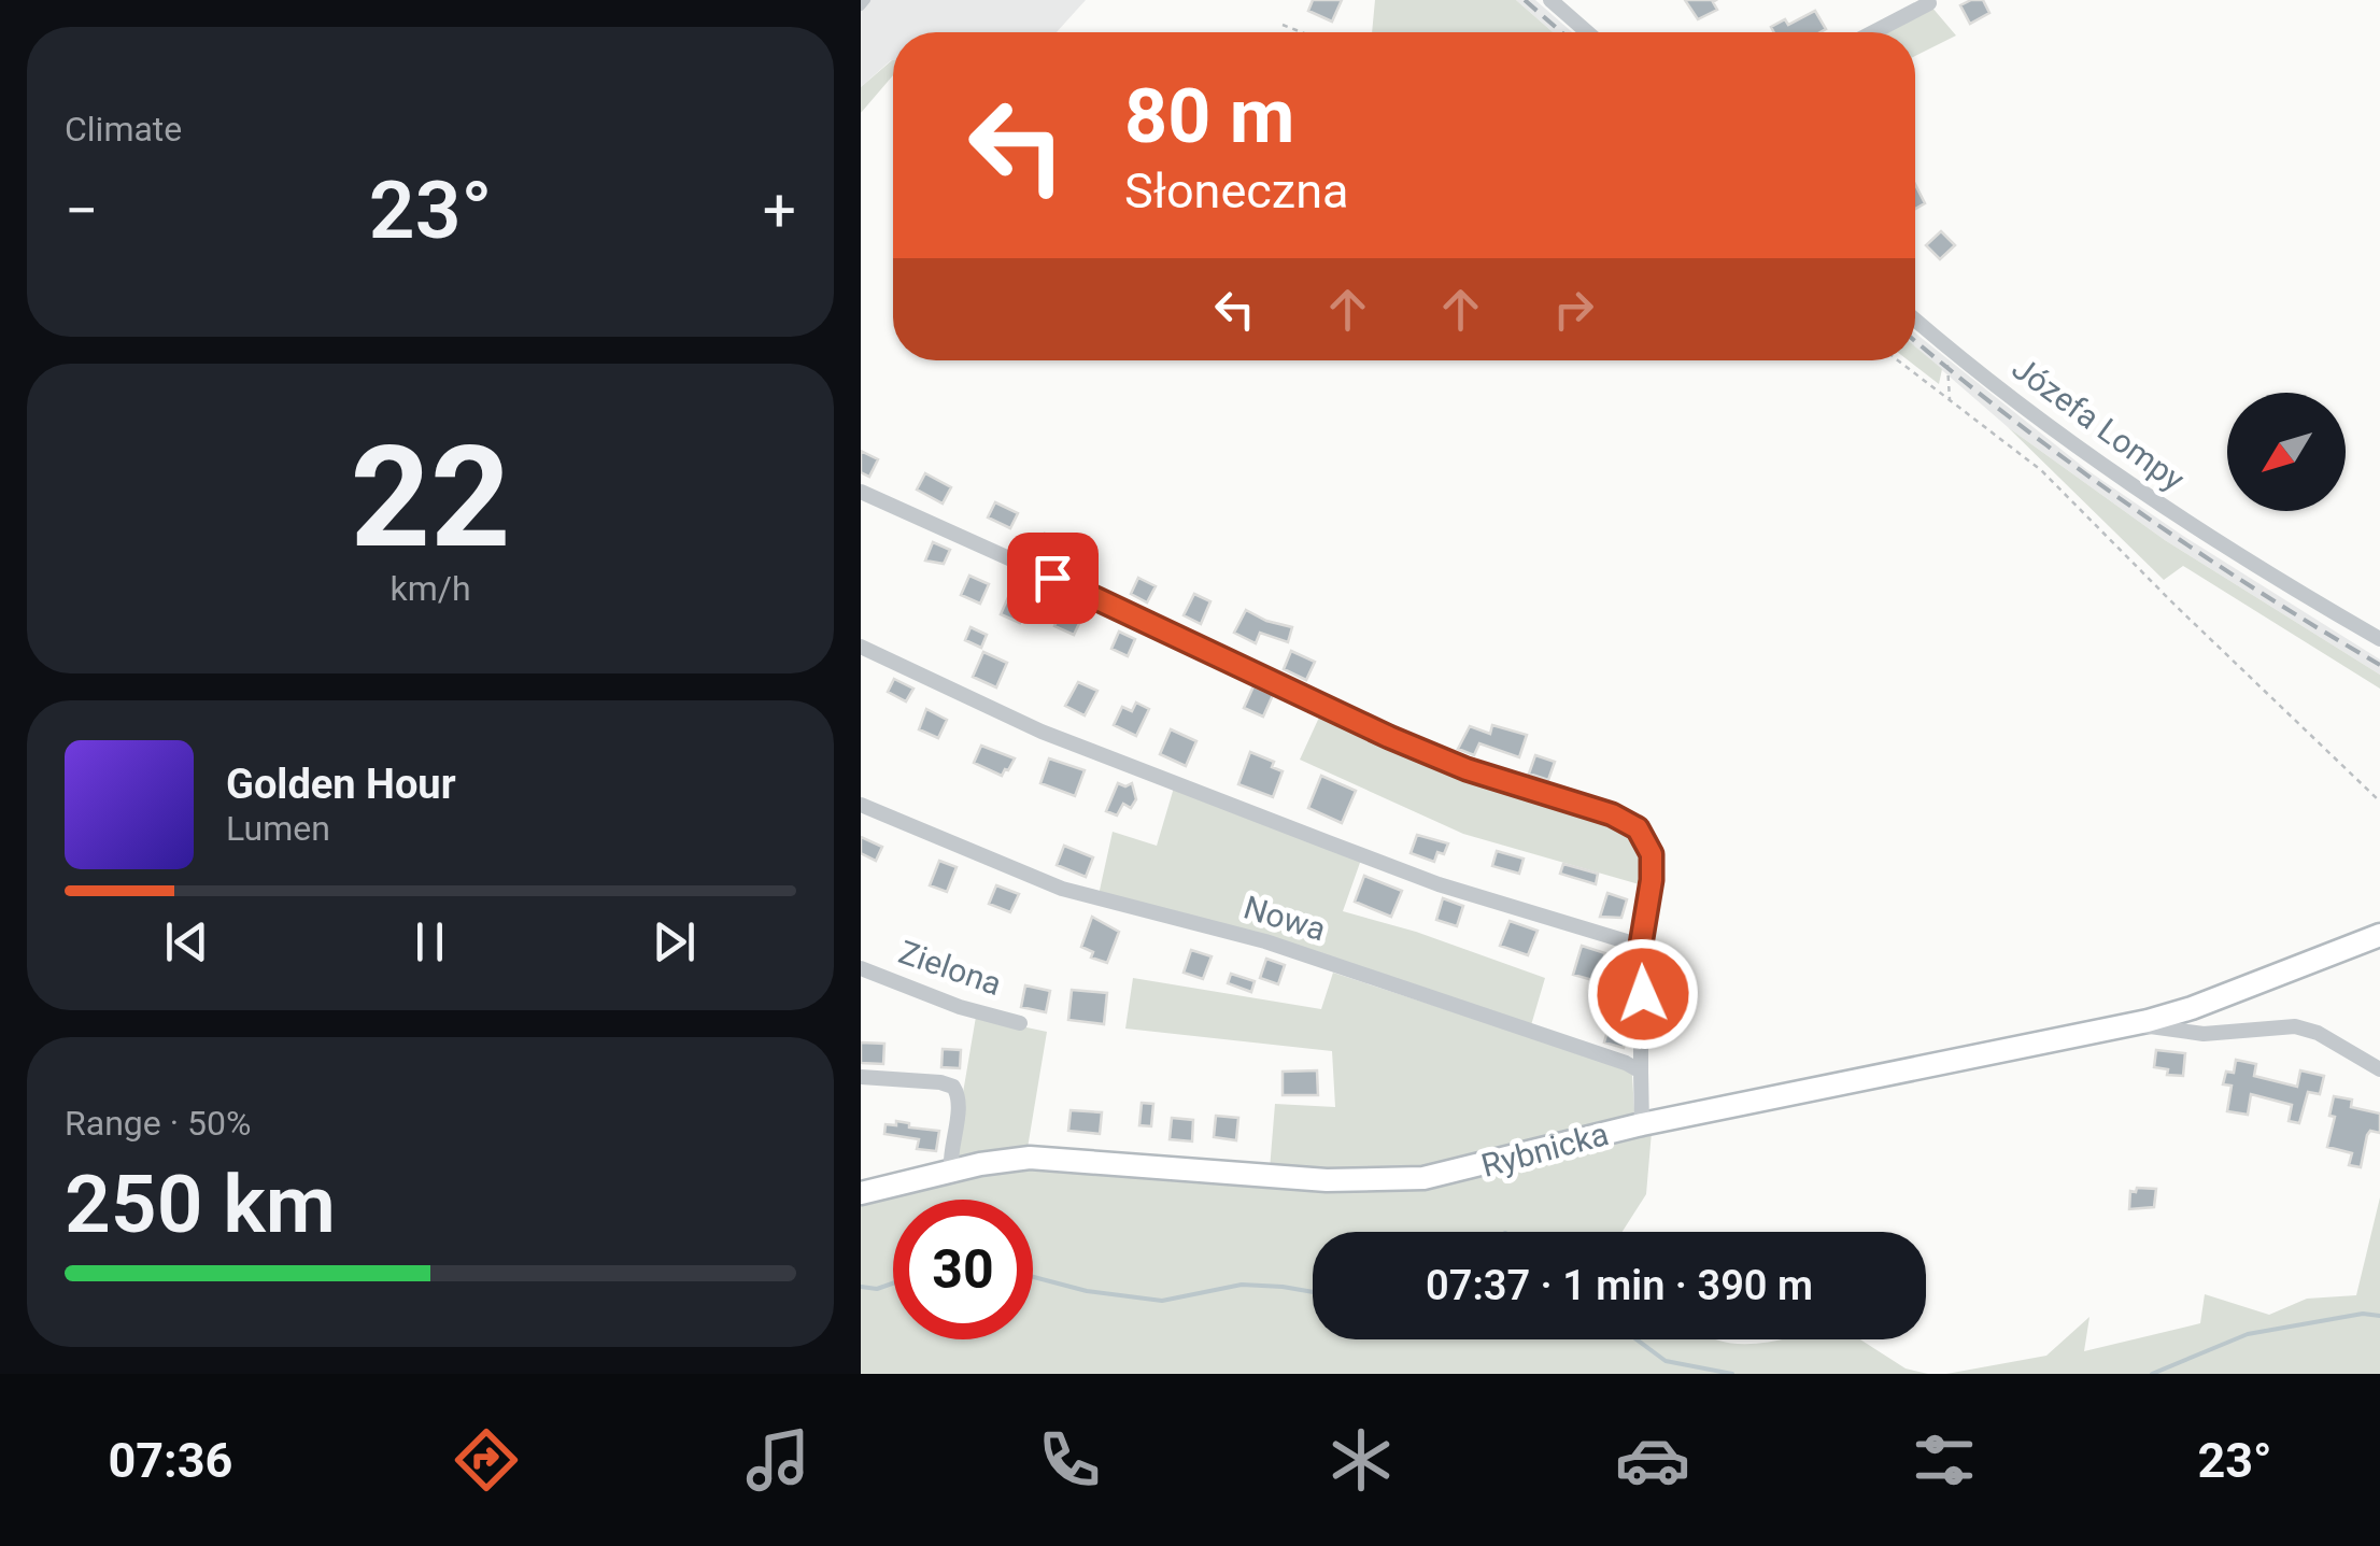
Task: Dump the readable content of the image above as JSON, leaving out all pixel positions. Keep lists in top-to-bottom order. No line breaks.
{"streets":{"street":["Józefa Lompy","Nowa","Zielona","Rybnicka"]},"north":"bottom left","page":{"tile":["Climate",["22","km/h"],["Range · 50%","250 km"]],"turn":["80 m","Słoneczna"],"heat":["−","23°","+"],"song":["Golden Hour","Lumen"],"limit":"30","trip":"07:37 · 1 min · 390 m","tabs":["07:36","23°"]}}
